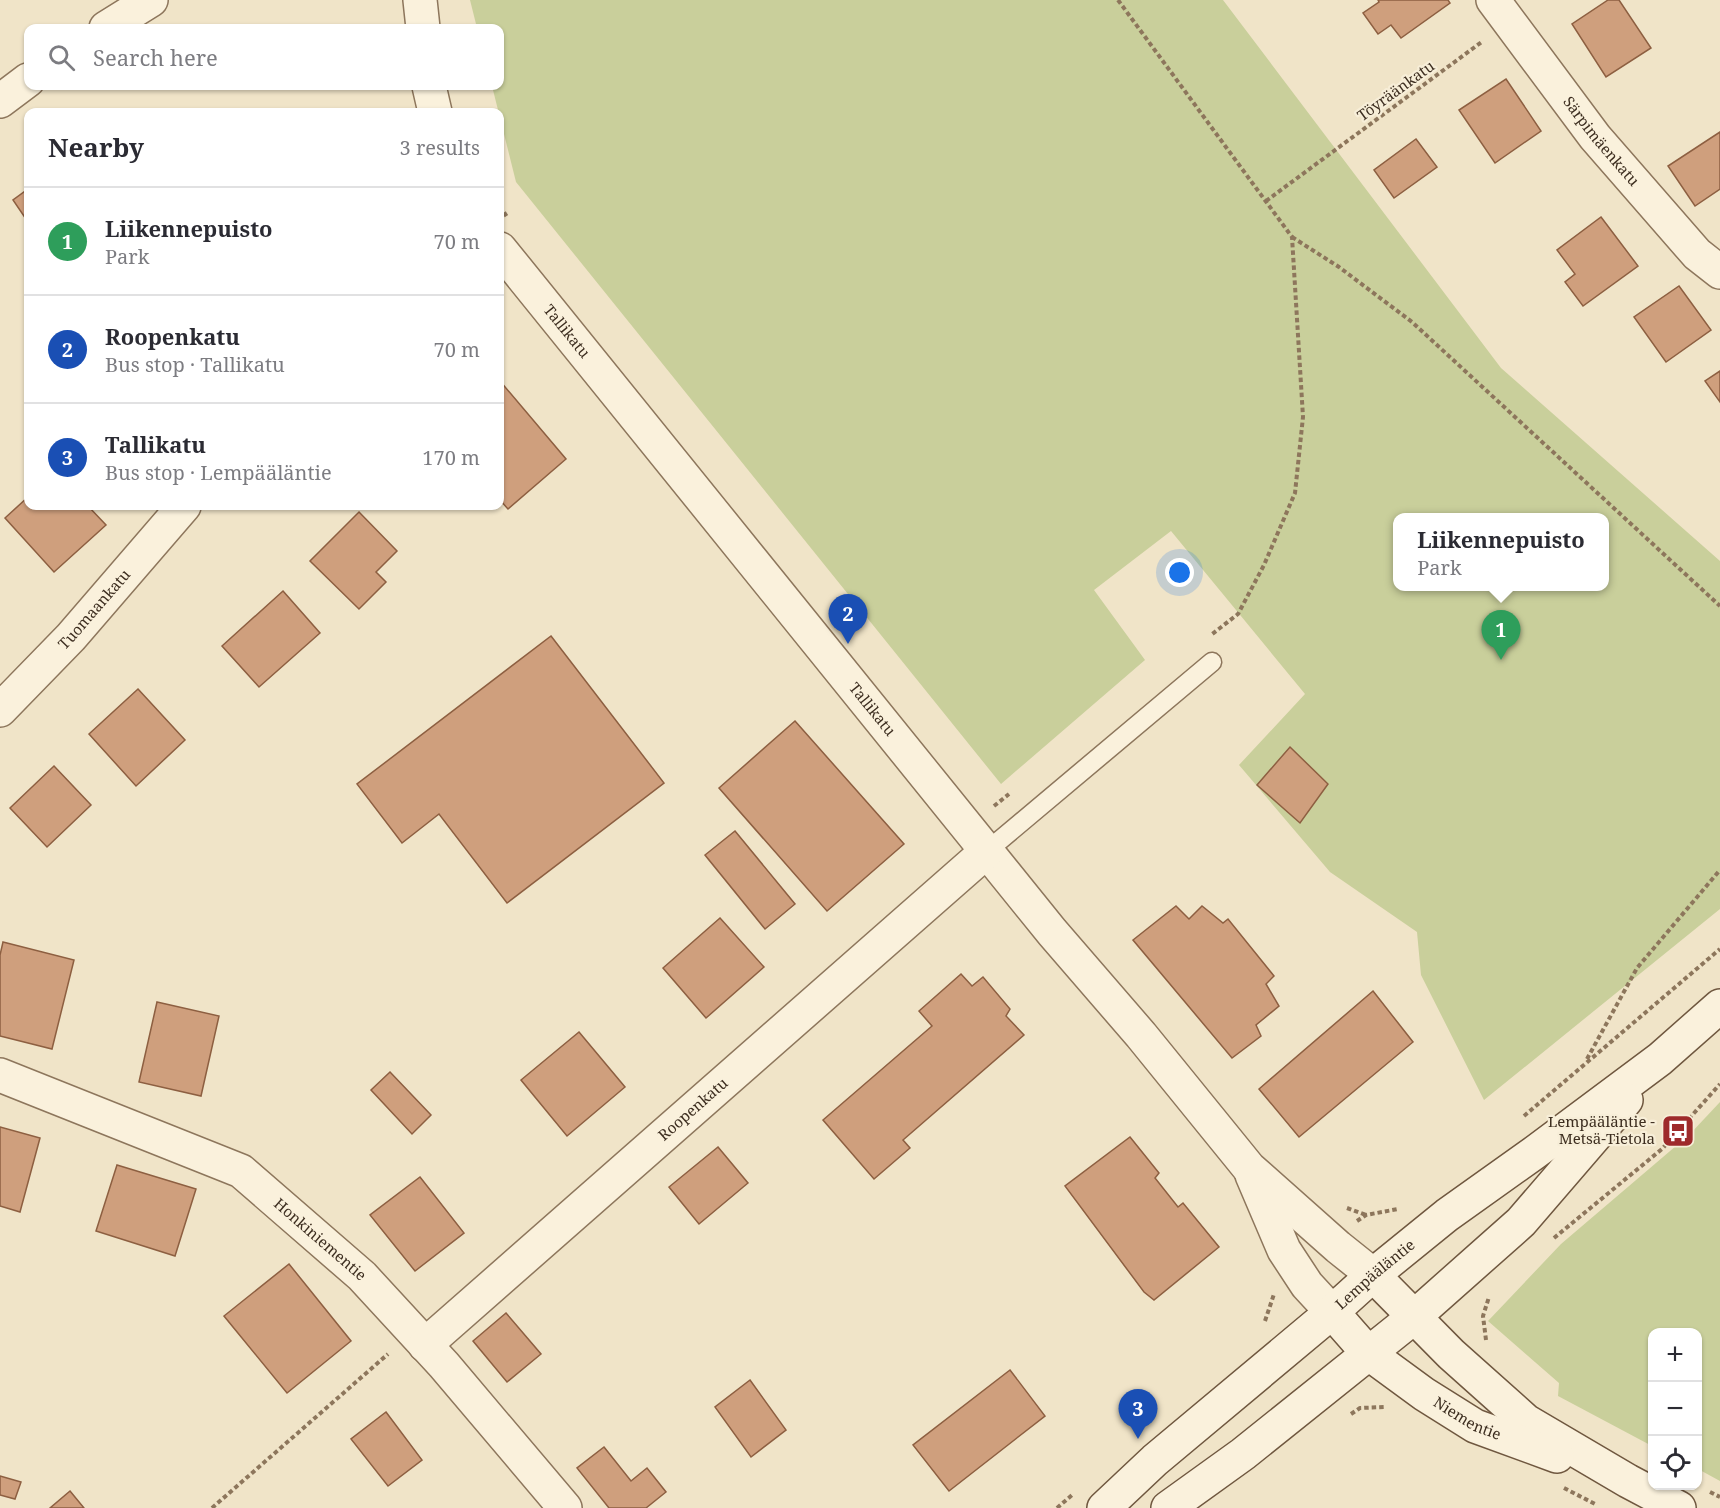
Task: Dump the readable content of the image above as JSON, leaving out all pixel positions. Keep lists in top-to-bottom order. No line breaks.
{"streets":{"street":["Särpimäenkatu","Tallikatu","Tuomaankatu","Roopenkatu","Honkiniementie","Lempääläntie","Niementie"],"path":["Töyräänkatu"]},"crossings":[["Töyräänkatu","Särpimäenkatu"],["Tallikatu","Roopenkatu"],["Tallikatu","Lempääläntie"],["Tallikatu","Niementie"],["Roopenkatu","Honkiniementie"],["Lempääläntie","Niementie"]],"places":{"bus stop":["Lempääläntie - Metsä-Tietola"]},"page":{"search":"Search here","heading":["Nearby","3 results"],"list":[{"mark":"1","name":"Liikennepuisto","note":"Park","value":"70 m"},{"mark":"2","name":"Roopenkatu","note":"Bus stop · Tallikatu","value":"70 m"},{"mark":"3","name":"Tallikatu","note":"Bus stop · Lempääläntie","value":"170 m"}],"popup":["Liikennepuisto","Park"],"pins":["2","1","3"],"map_buttons":["+","−"]}}
